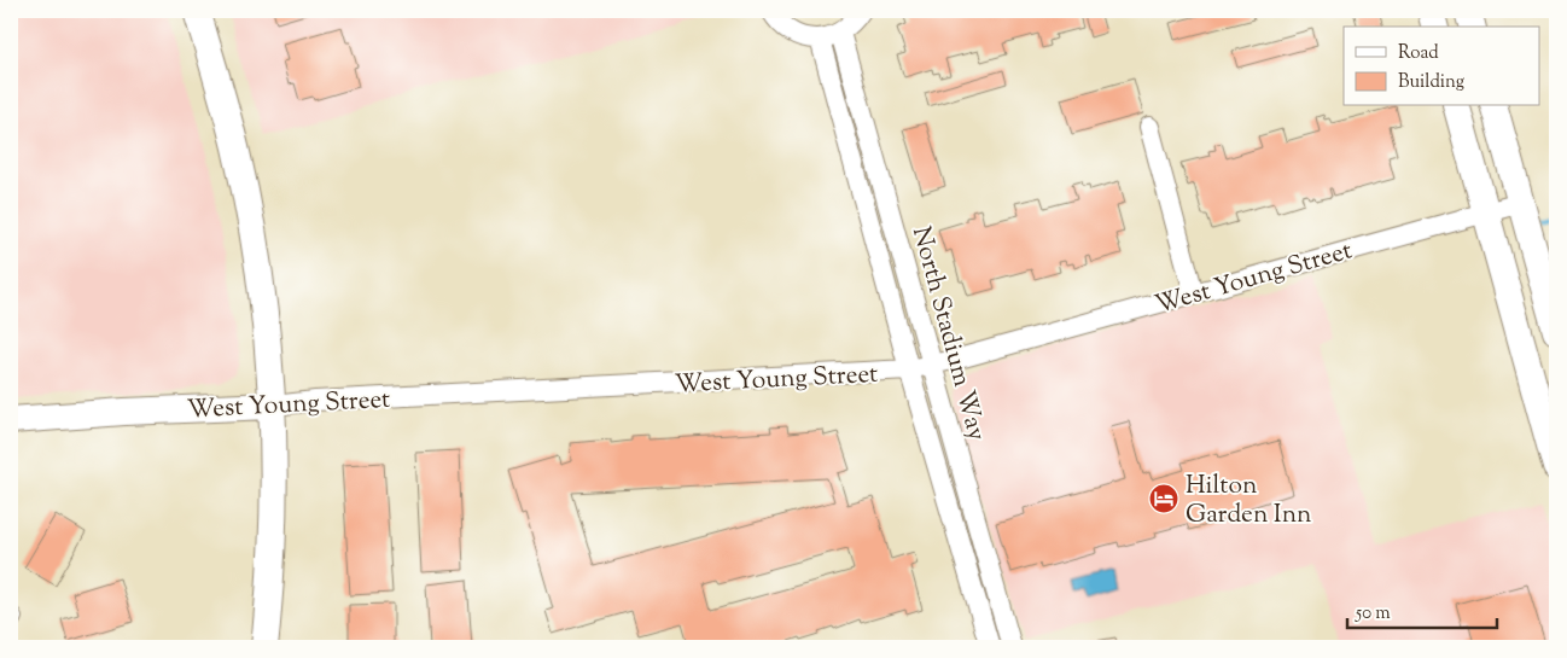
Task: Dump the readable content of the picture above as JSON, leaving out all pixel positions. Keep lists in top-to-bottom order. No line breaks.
{"streets":{"street":["West Young Street","North Stadium Way"]},"crossings":[["West Young Street","North Stadium Way"]],"places":{"hotel":["Hilton Garden Inn"]},"legend":["Road","Building"],"scale_bar":"50 m"}
